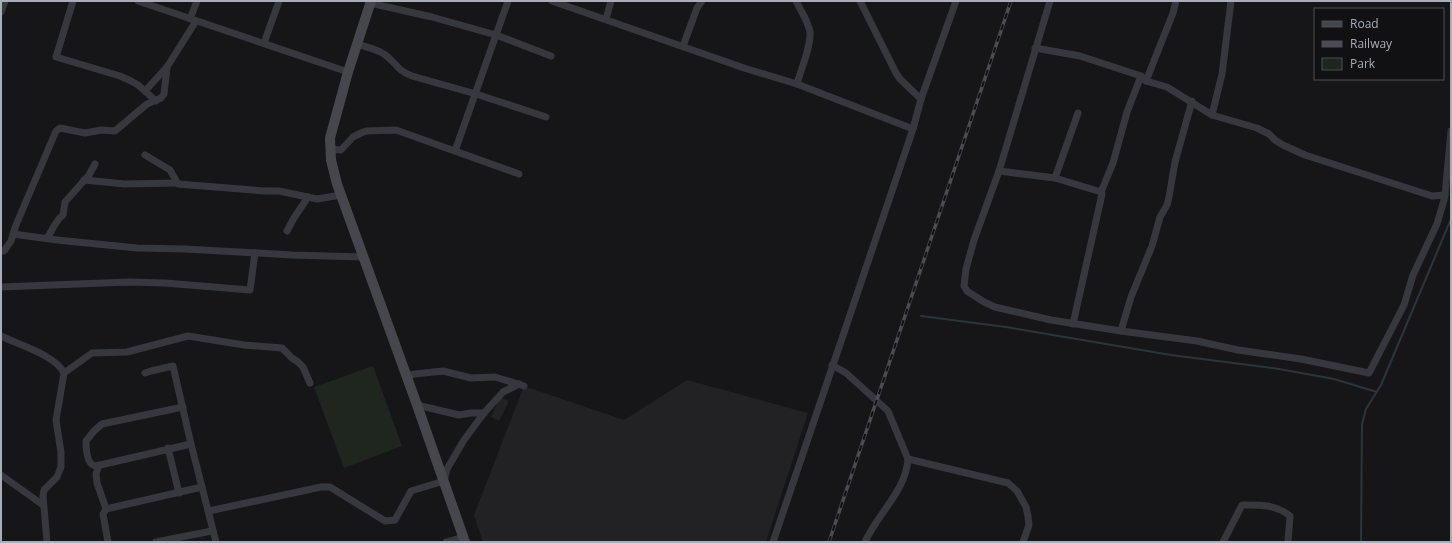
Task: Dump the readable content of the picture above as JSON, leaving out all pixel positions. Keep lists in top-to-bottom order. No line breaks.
{"legend":["Road","Railway","Park"]}
